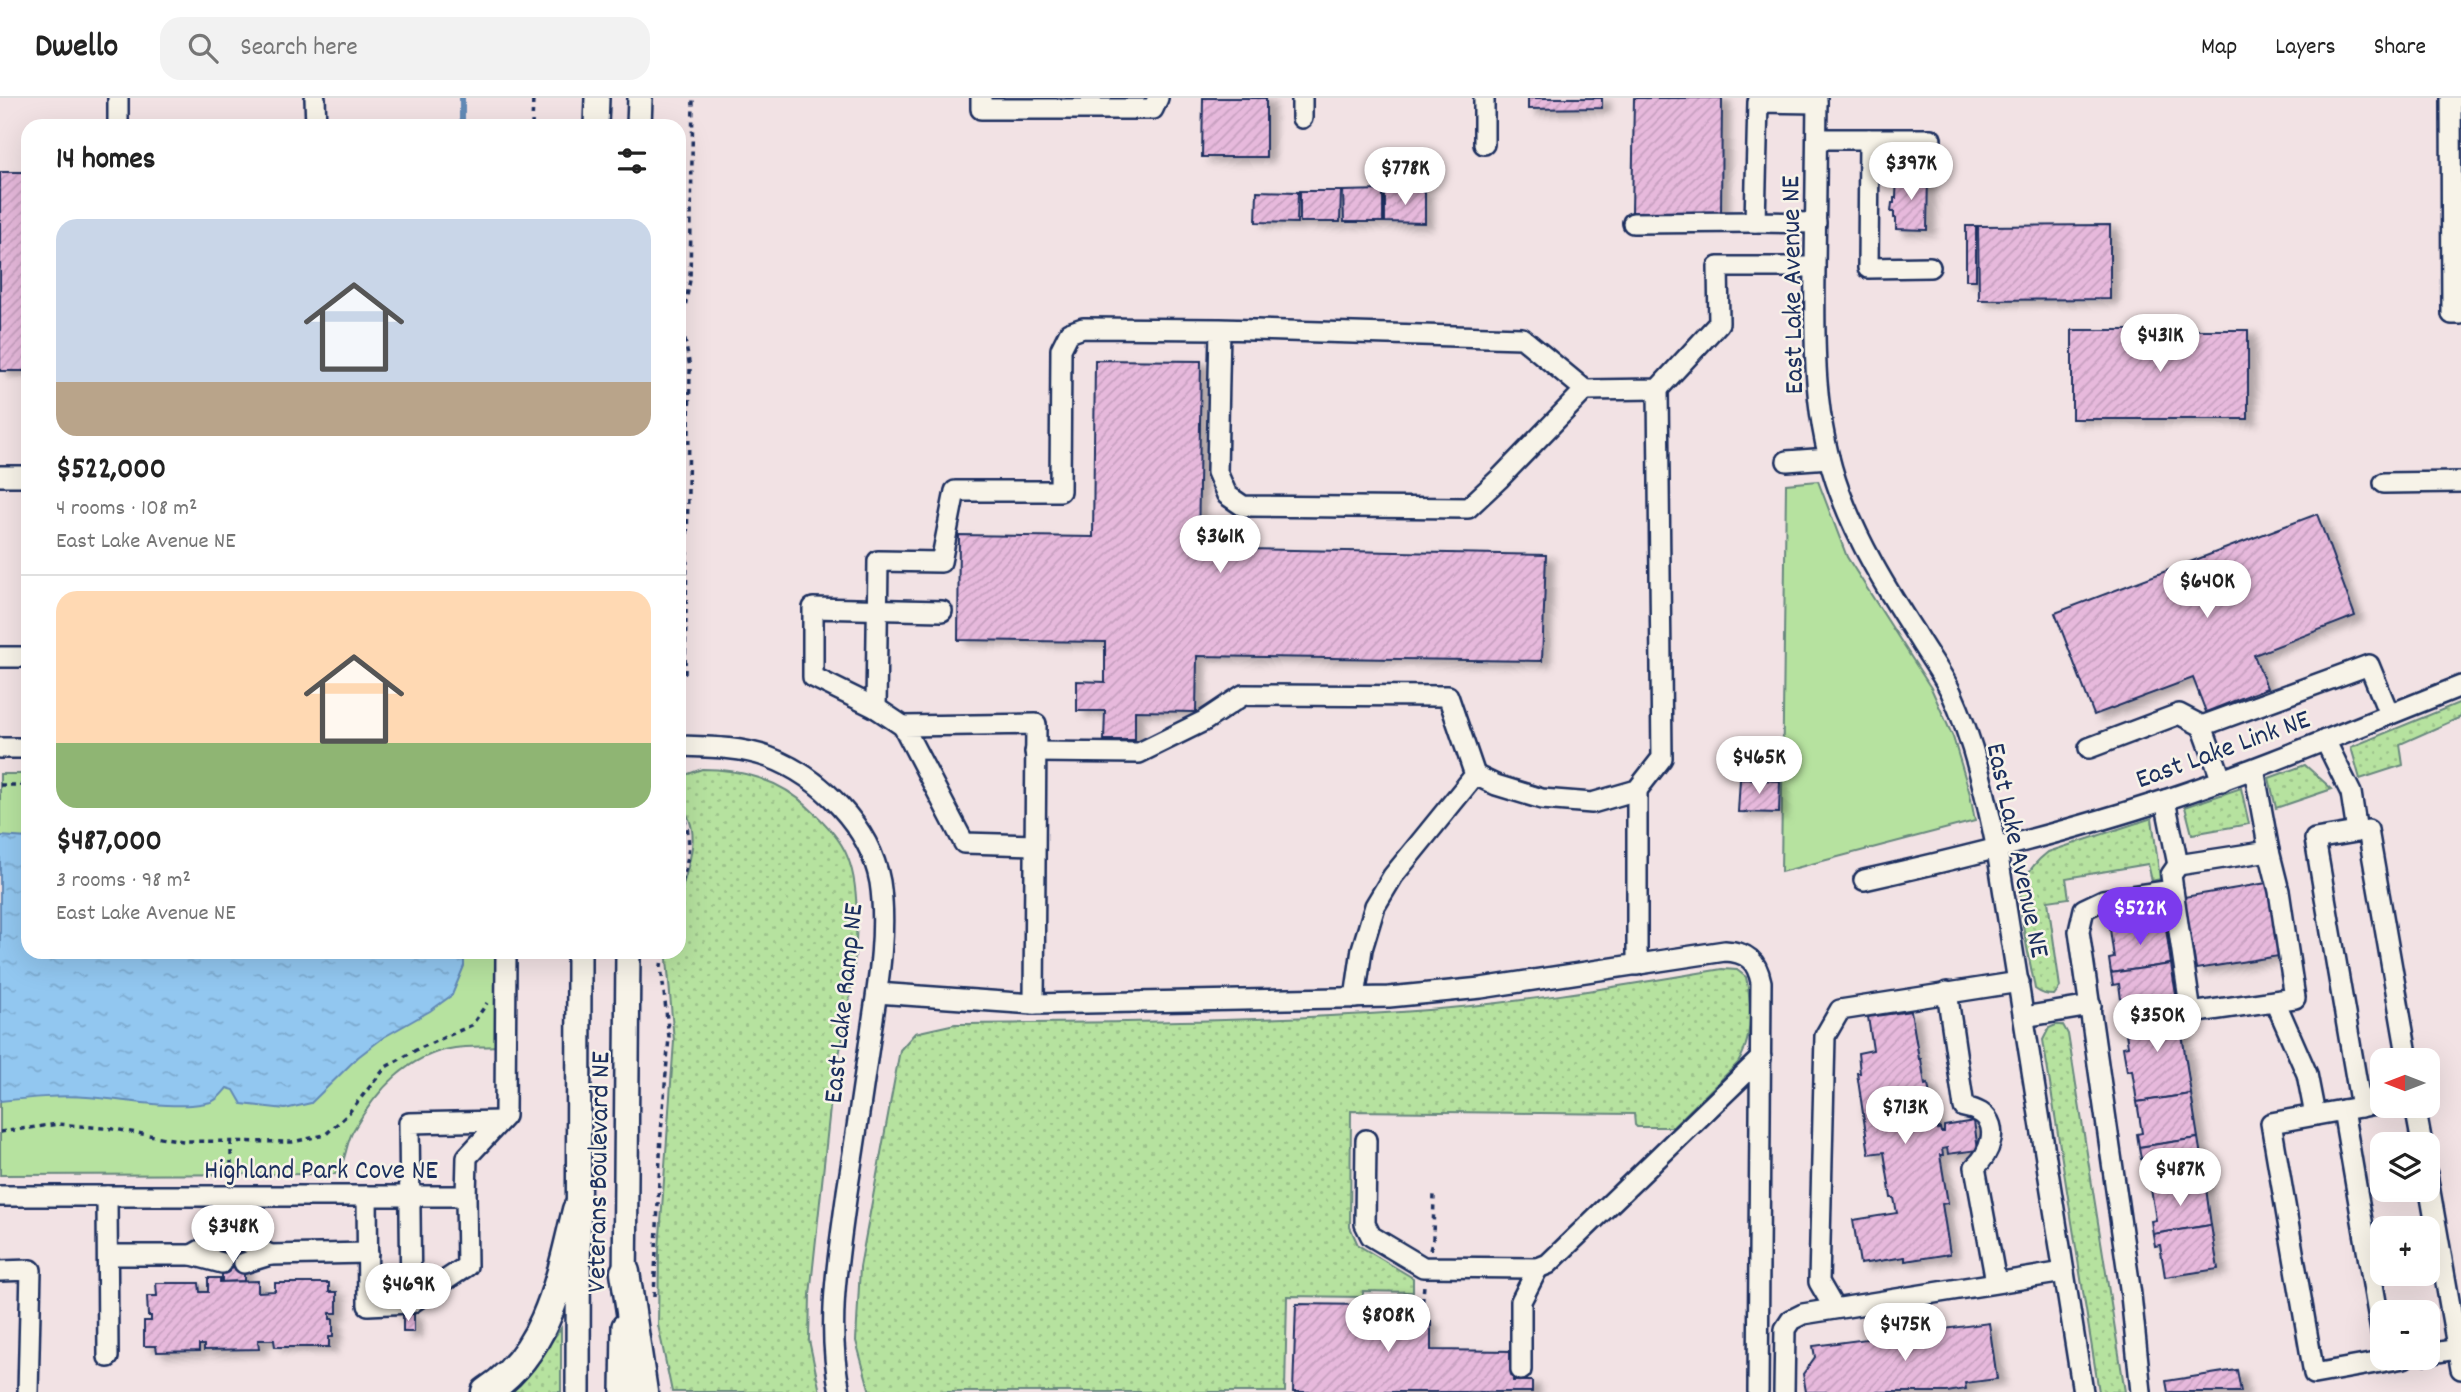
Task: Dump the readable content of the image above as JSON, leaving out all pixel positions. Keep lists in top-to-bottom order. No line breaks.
{"streets":{"main road":["Veterans Boulevard NE"],"street":["East Lake Avenue NE","East Lake Link NE","East Lake Ramp NE","Highland Park Cove NE"]},"crossings":[["East Lake Avenue NE","East Lake Link NE"]],"north":"left","page":{"header":"Dwello","search":"Search here","nav":["Map","Layers","Share"],"heading":"14 homes","price":["$397K","$778K","$431K","$361K","$640K","$465K","$522K","$350K","$713K","$487K","$348K","$469K","$808K","$475K"],"list":[{"name":"$522,000","note":"4 rooms · 108 m² · East Lake Avenue NE"},{"name":"$487,000","note":"3 rooms · 98 m² · East Lake Avenue NE"}],"map_buttons":["+","−"]}}
